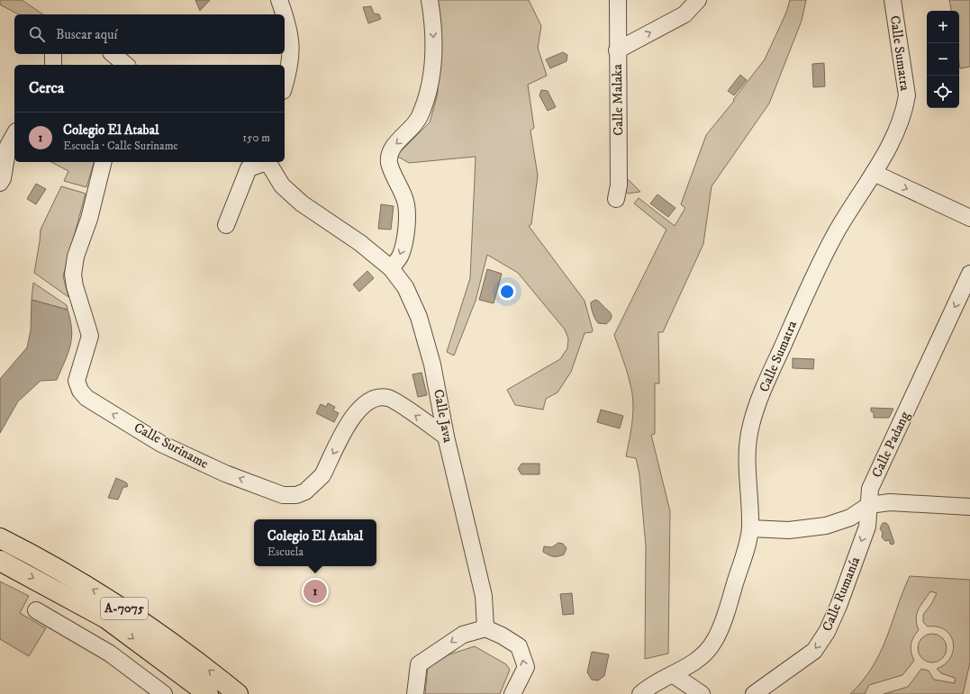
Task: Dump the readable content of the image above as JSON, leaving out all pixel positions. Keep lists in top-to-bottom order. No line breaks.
{"streets":{"main road":["A-7075"],"street":["Calle Sumatra","Calle Malaka","Calle Java","Calle Padang","Calle Suriname","Calle Rumanía"]},"crossings":[["Calle Java","Calle Suriname"],["Calle Padang","Calle Rumanía"]],"one_way":["Calle Padang","Calle Rumanía"],"page":{"map_buttons":["+","−"],"search":"Buscar aquí","heading":"Cerca","list":[{"mark":"1","name":"Colegio El Atabal","note":"Escuela · Calle Suriname","value":"150 m"}],"popup":["Colegio El Atabal","Escuela"],"pins":"1"}}
